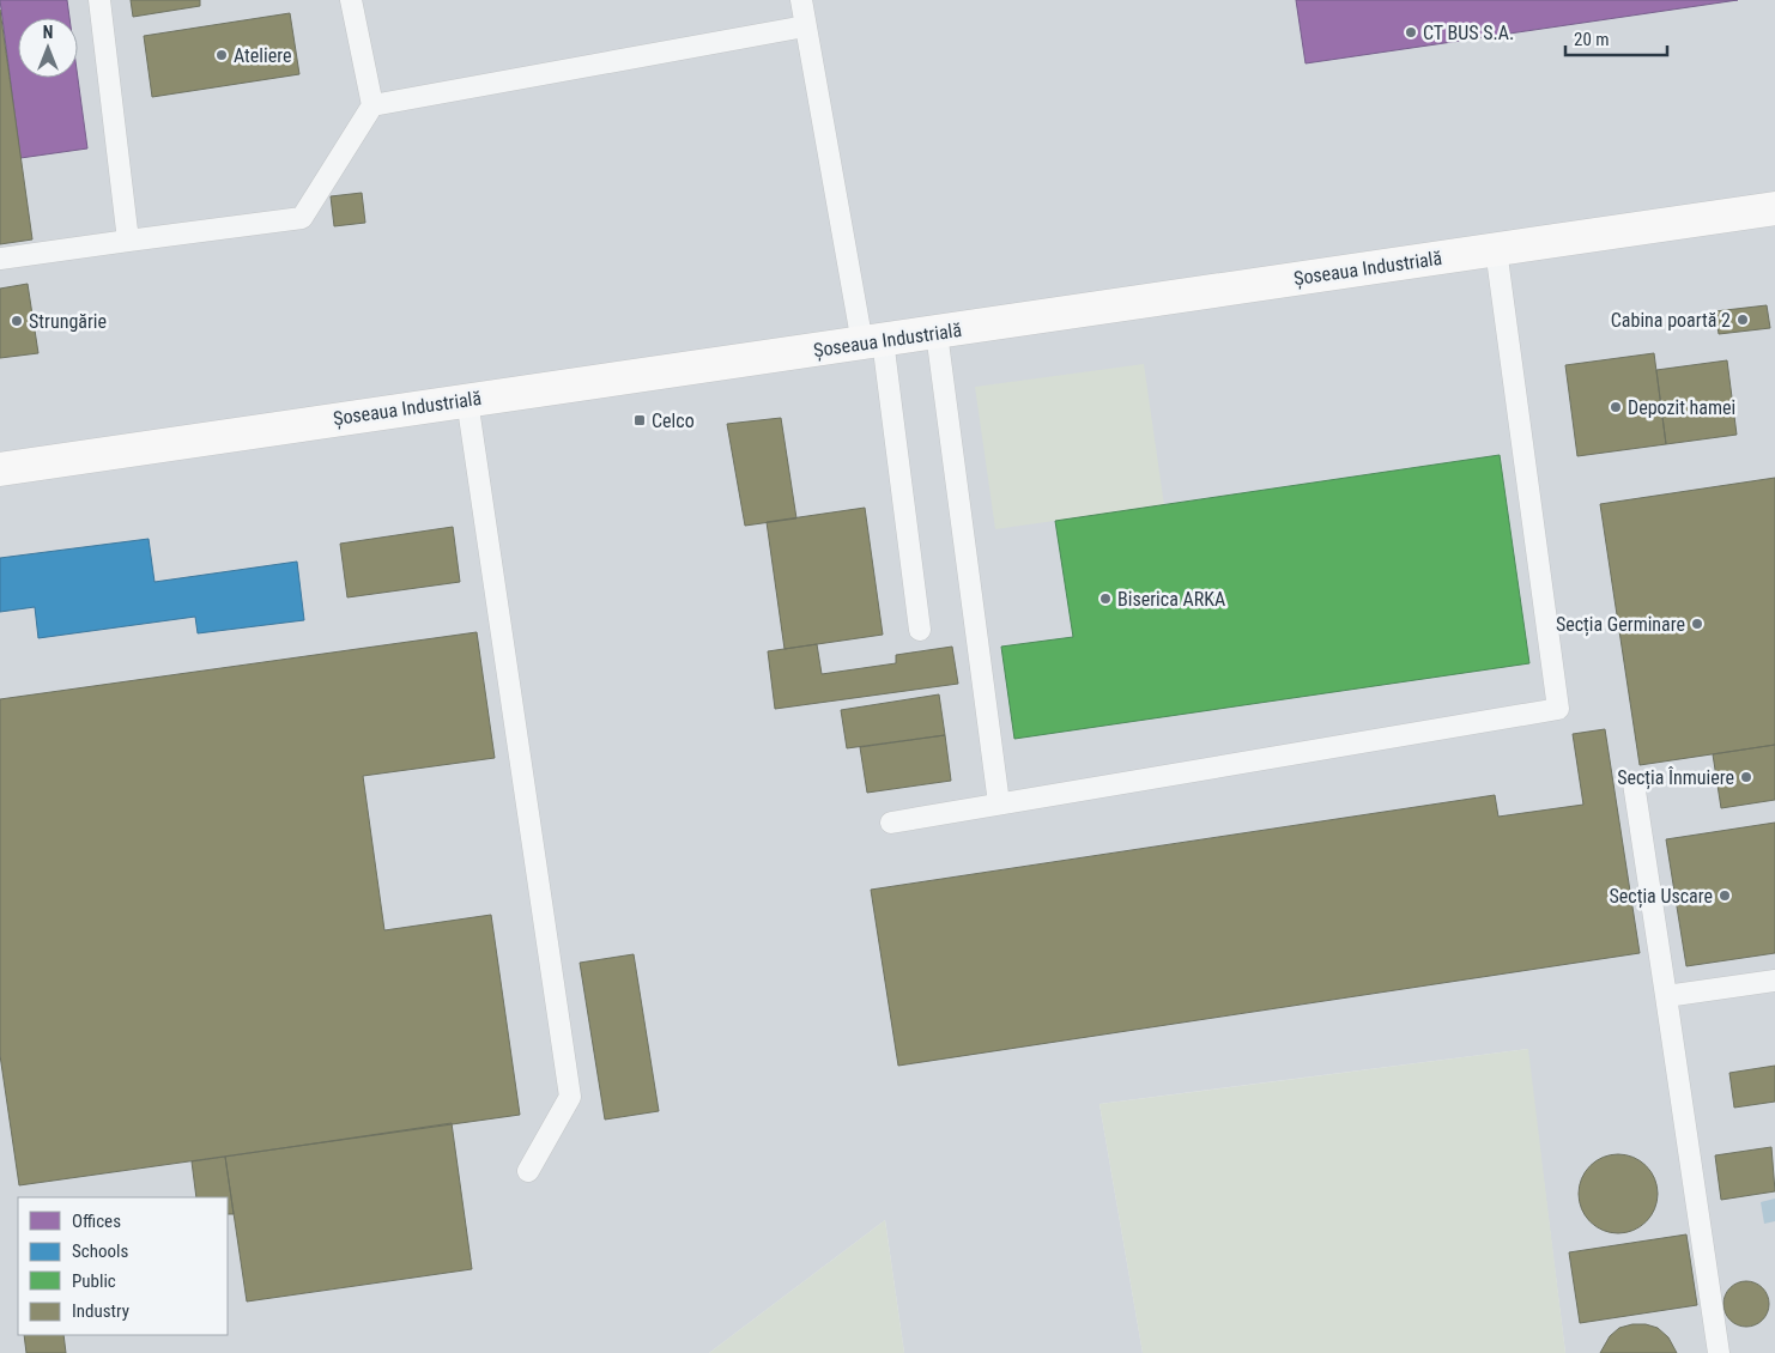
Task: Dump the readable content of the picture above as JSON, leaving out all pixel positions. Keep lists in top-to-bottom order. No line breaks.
{"streets":{"street":["Șoseaua Industrială"]},"places":{"other":["CT BUS S.A.","Ateliere","Cabina poartă 2","Strungărie","Depozit hamei","Biserica ARKA","Secția Germinare","Secția Înmuiere","Secția Uscare"],"transit":["Celco"]},"legend":["Offices","Schools","Public","Industry"],"scale_bar":"20 m","north":"top"}
